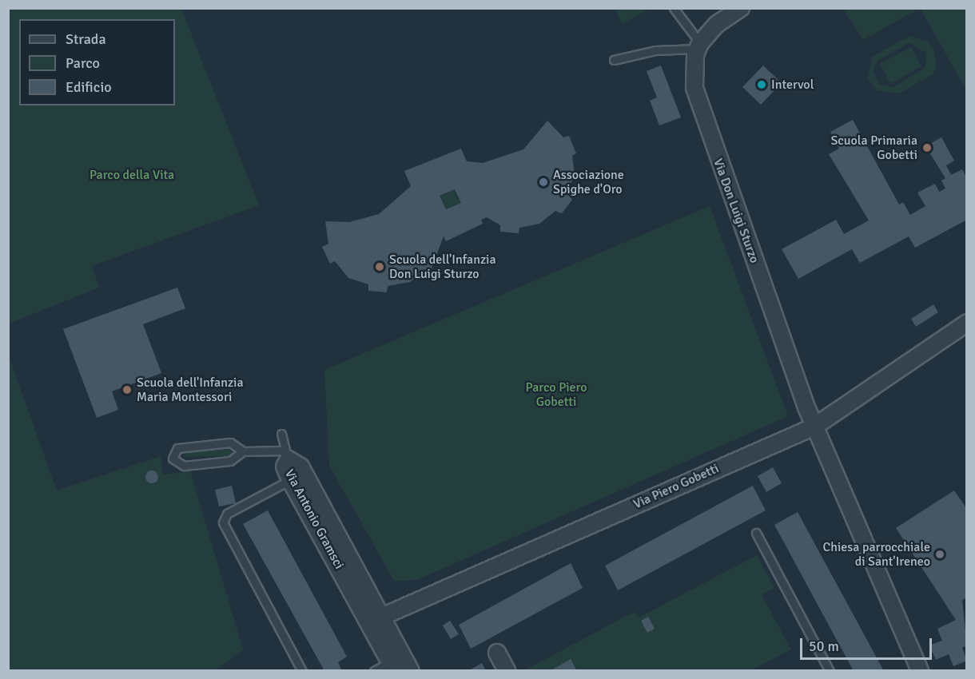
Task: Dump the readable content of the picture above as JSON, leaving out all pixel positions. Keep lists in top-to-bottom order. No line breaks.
{"streets":{"street":["Via Don Luigi Sturzo","Via Piero Gobetti","Via Antonio Gramsci"]},"crossings":[["Via Don Luigi Sturzo","Via Piero Gobetti"],["Via Piero Gobetti","Via Antonio Gramsci"]],"parks":["Parco della Vita","Parco Piero Gobetti"],"places":["Intervol","Scuola Primaria Gobetti","Associazione Spighe d'Oro","Scuola dell'Infanzia Don Luigi Sturzo","Scuola dell'Infanzia Maria Montessori","Chiesa parrocchiale di Sant'Ireneo"],"legend":["Strada","Parco","Edificio"],"scale_bar":"50 m"}
